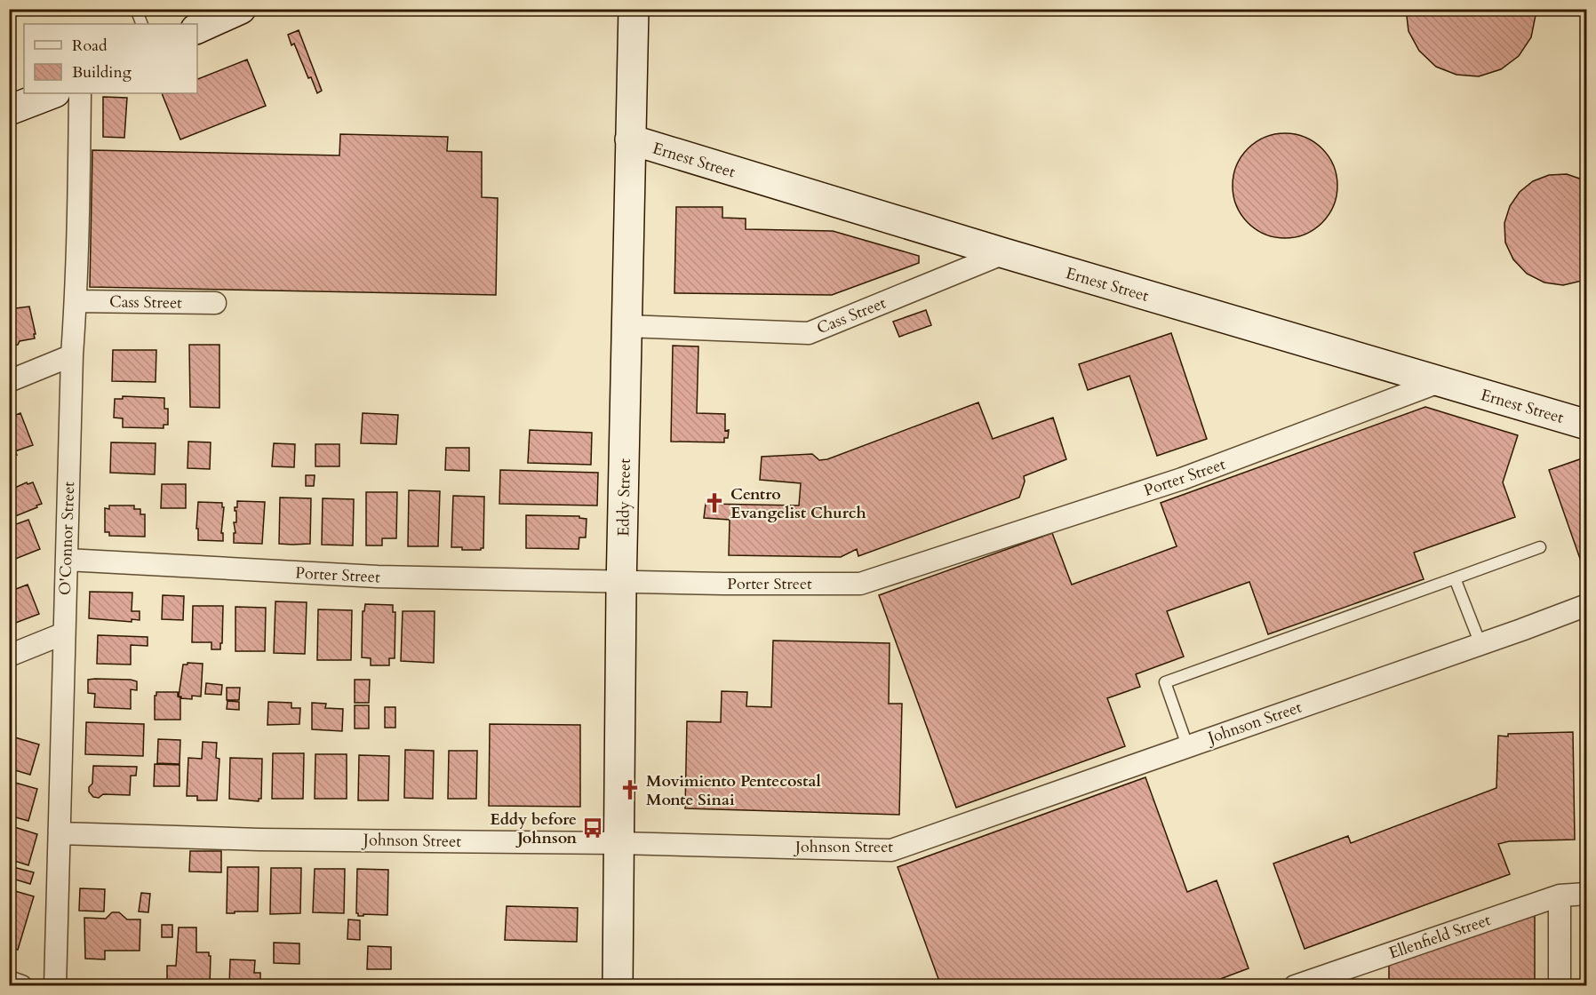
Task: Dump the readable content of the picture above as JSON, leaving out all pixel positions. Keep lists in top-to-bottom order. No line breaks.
{"streets":{"street":["Ernest Street","Cass Street","Porter Street","Eddy Street","O'Connor Street","Johnson Street","Ellenfield Street"]},"crossings":[["Ernest Street","Cass Street"],["Ernest Street","Porter Street"],["Ernest Street","Eddy Street"],["Cass Street","Eddy Street"],["Cass Street","O'Connor Street"],["Porter Street","Eddy Street"],["Porter Street","O'Connor Street"],["Eddy Street","Johnson Street"],["O'Connor Street","Johnson Street"]],"places":{"church":["Centro Evangelist Church","Movimiento Pentecostal Monte Sinai"],"bus stop":["Eddy before Johnson"]},"legend":["Road","Building"]}
